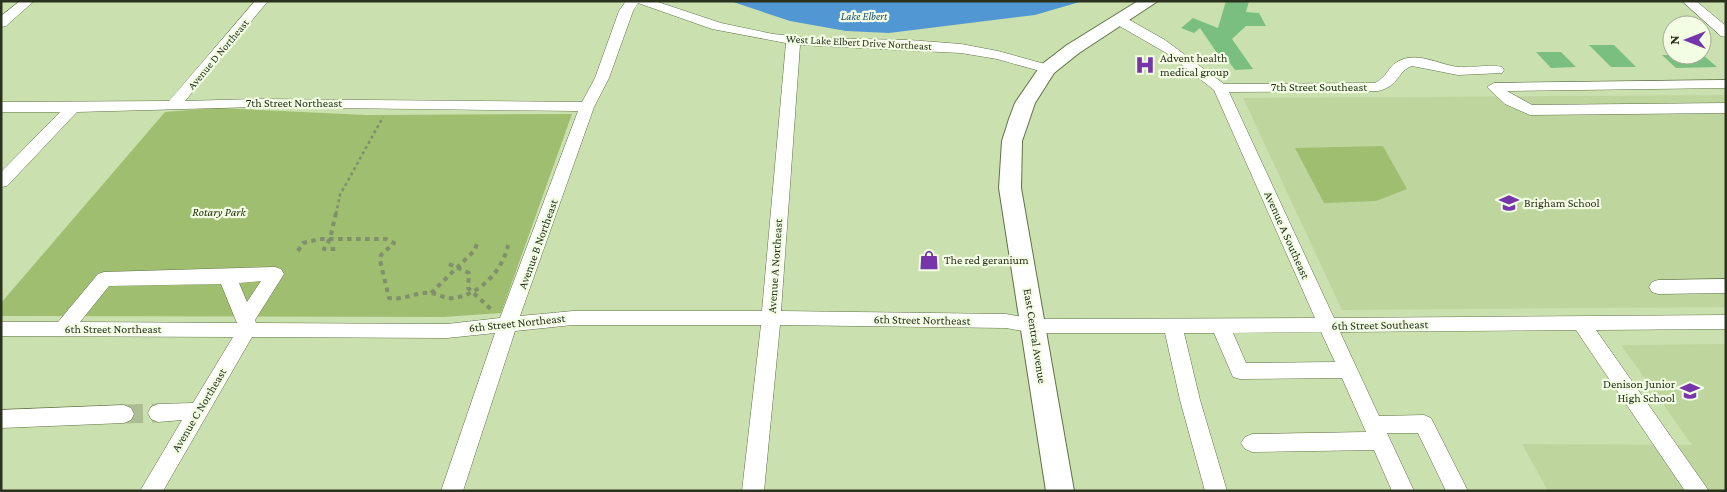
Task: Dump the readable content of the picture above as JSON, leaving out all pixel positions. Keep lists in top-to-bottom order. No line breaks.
{"streets":{"main road":["East Central Avenue"],"street":["West Lake Elbert Drive Northeast","Avenue D Northeast","7th Street Southeast","7th Street Northeast","Avenue A Southeast","Avenue B Northeast","Avenue A Northeast","6th Street Northeast","6th Street Southeast","Avenue C Northeast"]},"crossings":[["West Lake Elbert Drive Northeast","Avenue A Northeast"],["West Lake Elbert Drive Northeast","East Central Avenue"],["Avenue D Northeast","7th Street Northeast"],["7th Street Southeast","Avenue A Southeast"],["7th Street Northeast","Avenue B Northeast"],["Avenue A Southeast","6th Street Southeast"],["Avenue A Southeast","East Central Avenue"],["Avenue B Northeast","6th Street Northeast"],["Avenue A Northeast","6th Street Northeast"],["6th Street Northeast","6th Street Southeast"],["6th Street Northeast","East Central Avenue"],["6th Street Northeast","Avenue C Northeast"],["6th Street Southeast","East Central Avenue"]],"water":["Lake Elbert"],"parks":["Rotary Park"],"places":{"hospital":["Advent health medical group"],"school or university":["Brigham School","Denison Junior High School"],"shop":["The red geranium"]},"north":"left"}
